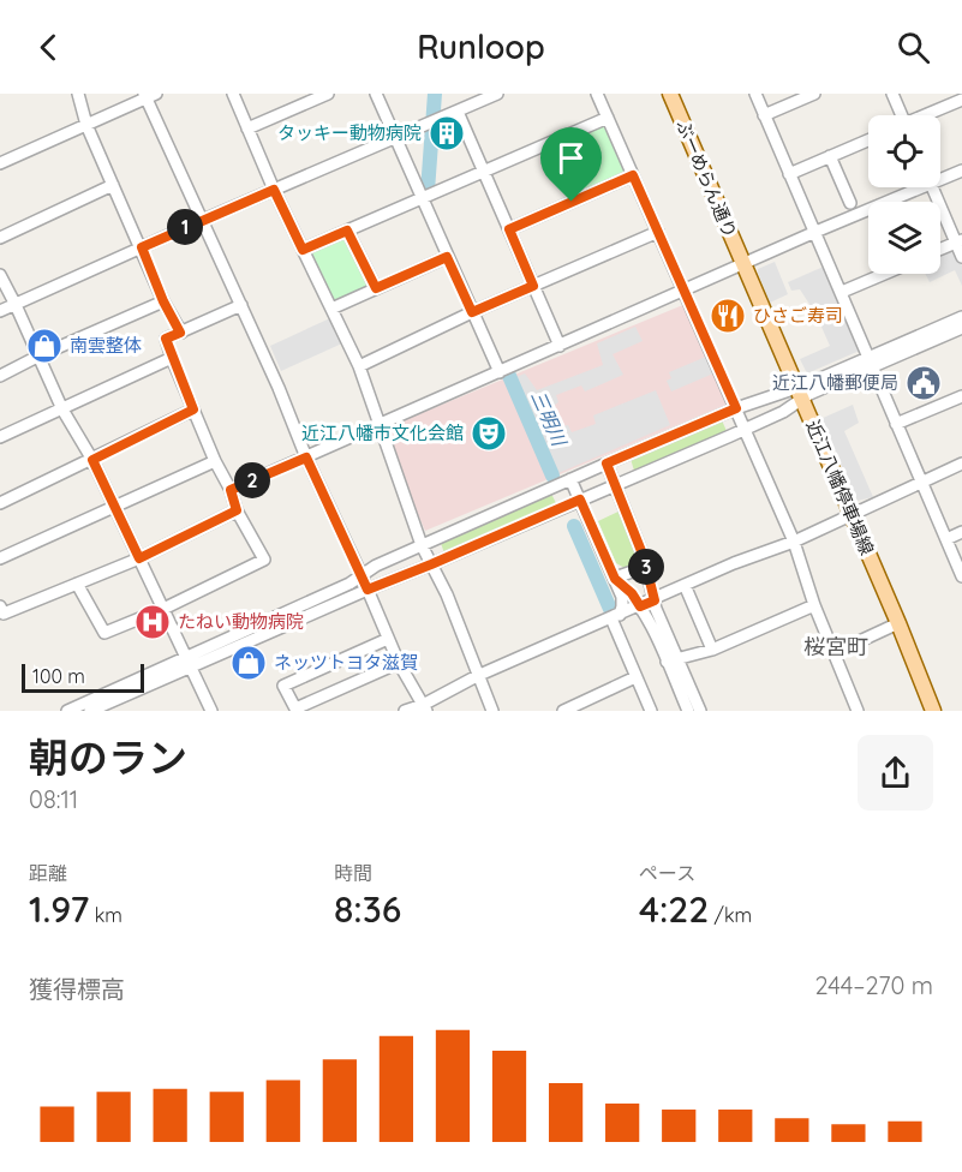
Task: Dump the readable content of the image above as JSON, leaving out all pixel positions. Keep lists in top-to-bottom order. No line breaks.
{"streets":{"main road":["ぶーめらん通り","近江八幡停車場線"]},"crossings":[["ぶーめらん通り","近江八幡停車場線"]],"districts":["桜宮町"],"water":["三明川"],"places":{"building":["タッキー動物病院"],"restaurant":["ひさご寿司"],"shop":["南雲整体","ネッツトヨタ滋賀"],"public building":["近江八幡郵便局"],"theatre":["近江八幡市文化会館"],"hospital":["たねい動物病院"]},"scale_bar":"100 m","page":{"header":"Runloop","pins":["1","2","3"],"scale":"100 m","heading":["朝のラン","08:11"],"stats":[["距離","1.97 km"],["時間","8:36"],["ペース","4:22 /km"]],"chart":["獲得標高","244–270 m"]}}
